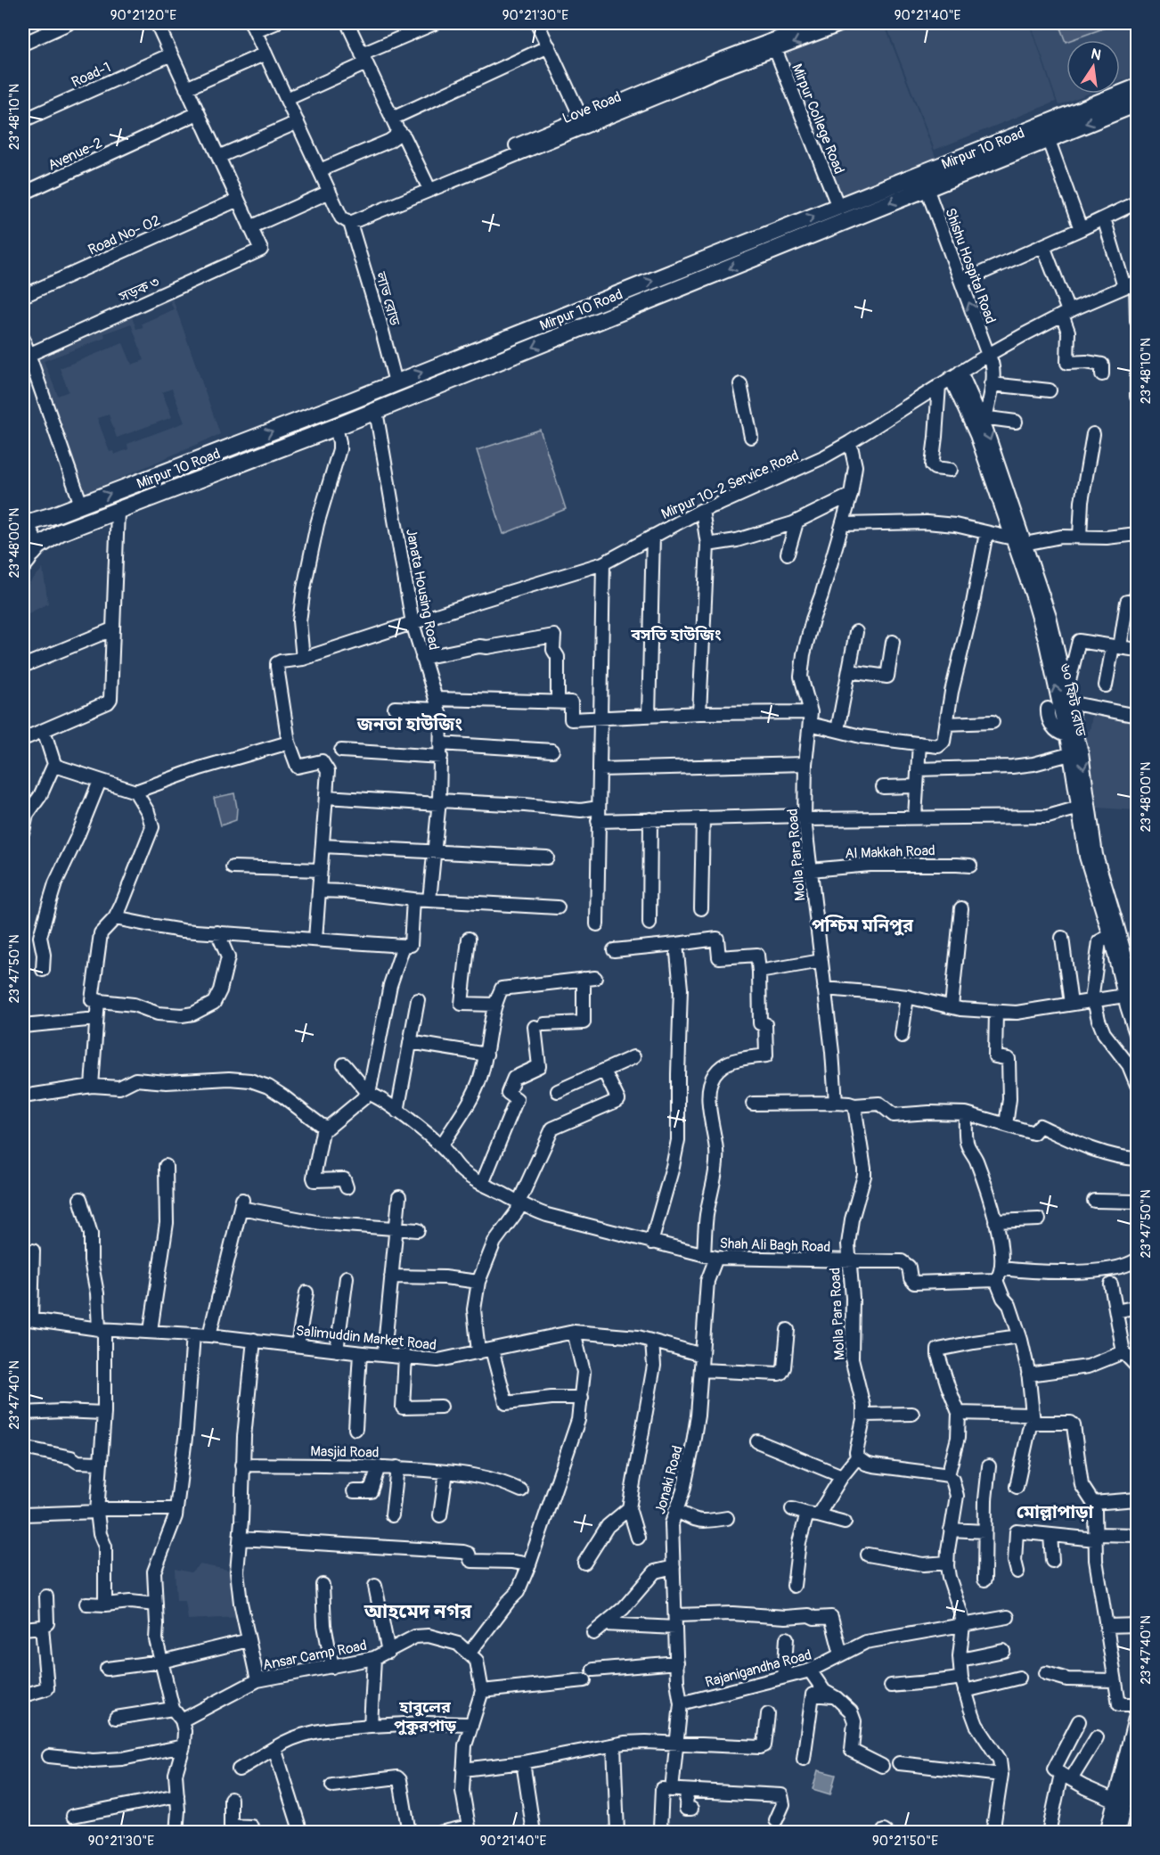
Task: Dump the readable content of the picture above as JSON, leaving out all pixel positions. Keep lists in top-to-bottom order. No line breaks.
{"streets":{"main road":["Mirpur 10 Road"],"street":["Road-1","Love Road","Mirpur College Road","Avenue-2","Road No- 02","Shishu Hospital Road","সড়ক ৩","লাভ রোড","Mirpur 10-2 Service Road","Janata Housing Road","৬০ ফিট রোড","Al Makkah Road","Molla Para Road","Shah Ali Bagh Road","Salimuddin Market Road","Masjid Road","Jonaki Road","Ansar Camp Road","Rajanigandha Road"]},"crossings":[["Love Road","Mirpur College Road"],["Love Road","লাভ রোড"],["Mirpur College Road","Mirpur 10 Road"],["Mirpur 10 Road","Shishu Hospital Road"],["Mirpur 10 Road","লাভ রোড"],["Mirpur 10 Road","Janata Housing Road"],["Shishu Hospital Road","Mirpur 10-2 Service Road"],["Shishu Hospital Road","৬০ ফিট রোড"],["Mirpur 10-2 Service Road","Janata Housing Road"],["Mirpur 10-2 Service Road","৬০ ফিট রোড"],["Mirpur 10-2 Service Road","Molla Para Road"],["Al Makkah Road","Molla Para Road"],["Molla Para Road","Shah Ali Bagh Road"],["Shah Ali Bagh Road","Jonaki Road"],["Salimuddin Market Road","Jonaki Road"],["Jonaki Road","Rajanigandha Road"]],"districts":["বসতি হাউজিং","জনতা হাউজিং","পশ্চিম মনিপুর","মোল্লাপাড়া","আহমেদ নগর","হাবুলের পুকুরপাড়"],"north":"top","coordinates":["90°21'20\"E","90°21'30\"E","90°21'40\"E","23°48'10\"N","23°48'00\"N","23°47'50\"N","23°47'40\"N","90°21'50\"E"]}
